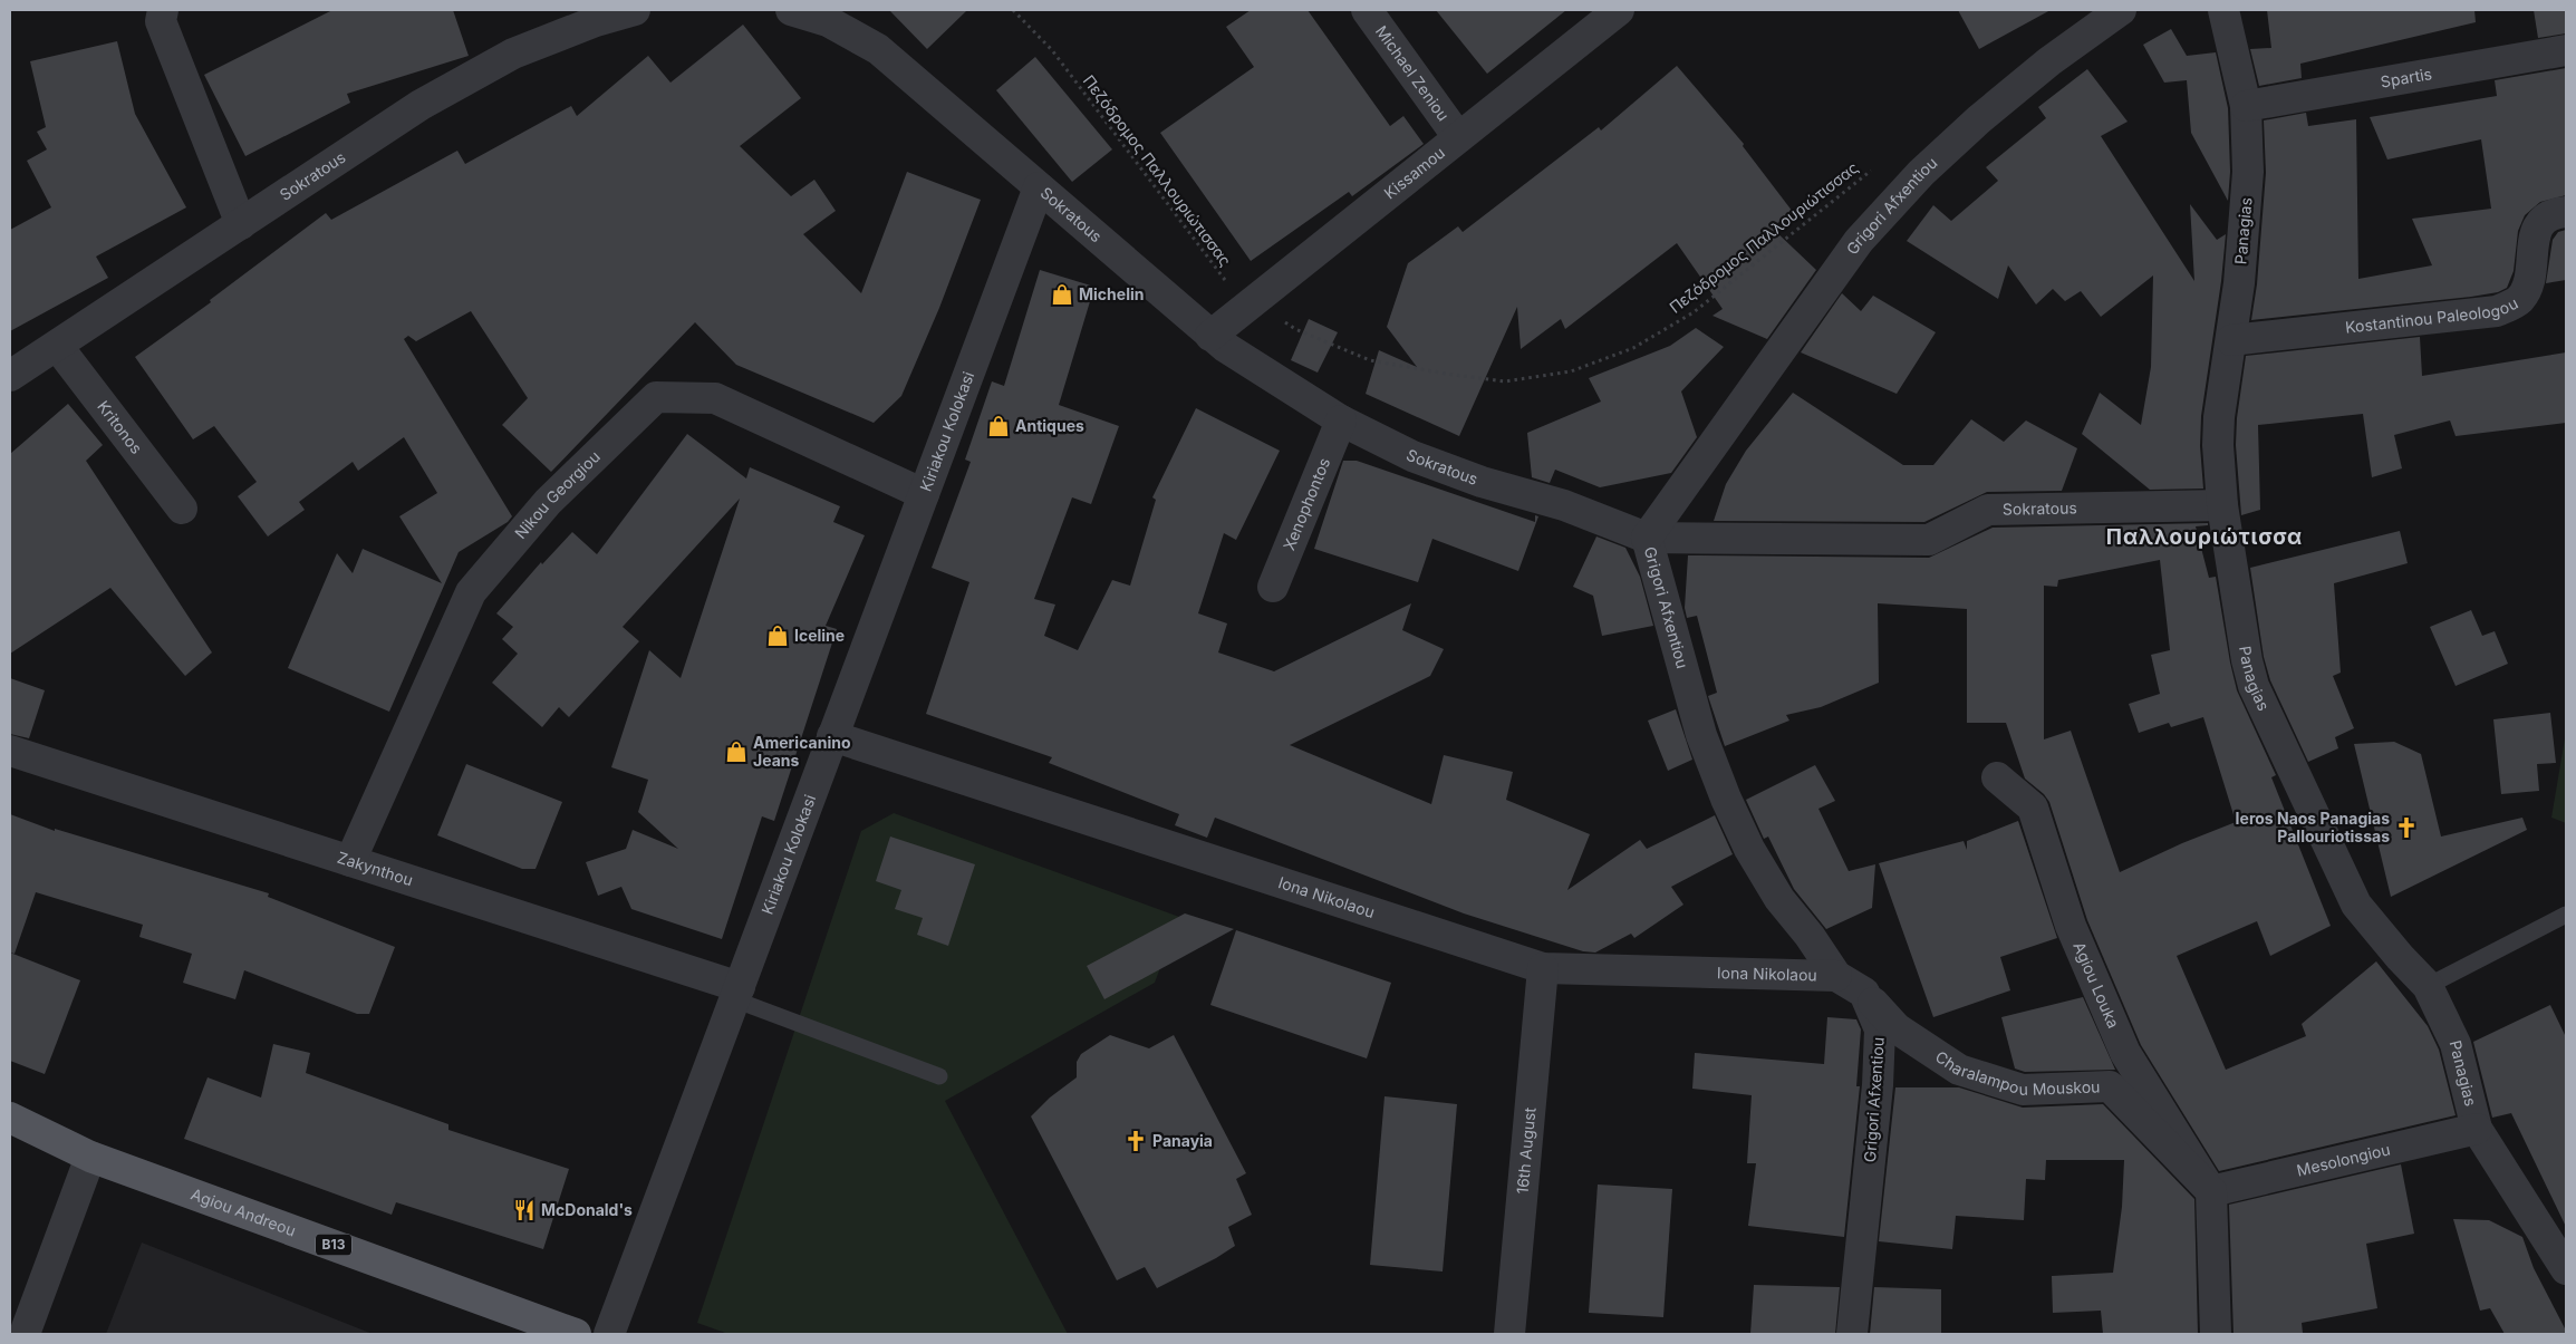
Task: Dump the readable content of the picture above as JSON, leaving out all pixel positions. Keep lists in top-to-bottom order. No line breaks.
{"streets":{"main road":["Agiou Andreou","B13"],"street":["Michael Zeniou","Spartis","Kissamou","Sokratous","Grigori Afxentiou","Panagias","Kostantinou Paleologou","Kritonos","Kiriakou Kolokasi","Nikou Georgiou","Xenophontos","Zakynthou","Iona Nikolaou","Agiou Louka","Charalampou Mouskou","16th August","Mesolongiou"],"path":["Πεζόδρομος Παλλουριώτισσας"]},"crossings":[["Michael Zeniou","Kissamou"],["Spartis","Panagias"],["Πεζόδρομος Παλλουριώτισσας","Kissamou"],["Kissamou","Sokratous"],["Sokratous","Grigori Afxentiou"],["Sokratous","Panagias"],["Sokratous","Kritonos"],["Sokratous","Kiriakou Kolokasi"],["Sokratous","Xenophontos"],["Grigori Afxentiou","Iona Nikolaou"],["Grigori Afxentiou","Charalampou Mouskou"],["Panagias","Kostantinou Paleologou"],["Panagias","Mesolongiou"],["Kiriakou Kolokasi","Nikou Georgiou"],["Kiriakou Kolokasi","Zakynthou"],["Kiriakou Kolokasi","Iona Nikolaou"],["Nikou Georgiou","Zakynthou"],["Iona Nikolaou","16th August"],["Agiou Louka","Charalampou Mouskou"],["Agiou Louka","Mesolongiou"],["Charalampou Mouskou","Mesolongiou"]],"districts":["Παλλουριώτισσα"],"places":{"shop":["Michelin","Antiques","Iceline","Americanino Jeans"],"church":["Ieros Naos Panagias Pallouriotissas","Panayia"],"restaurant":["McDonald's"]}}
